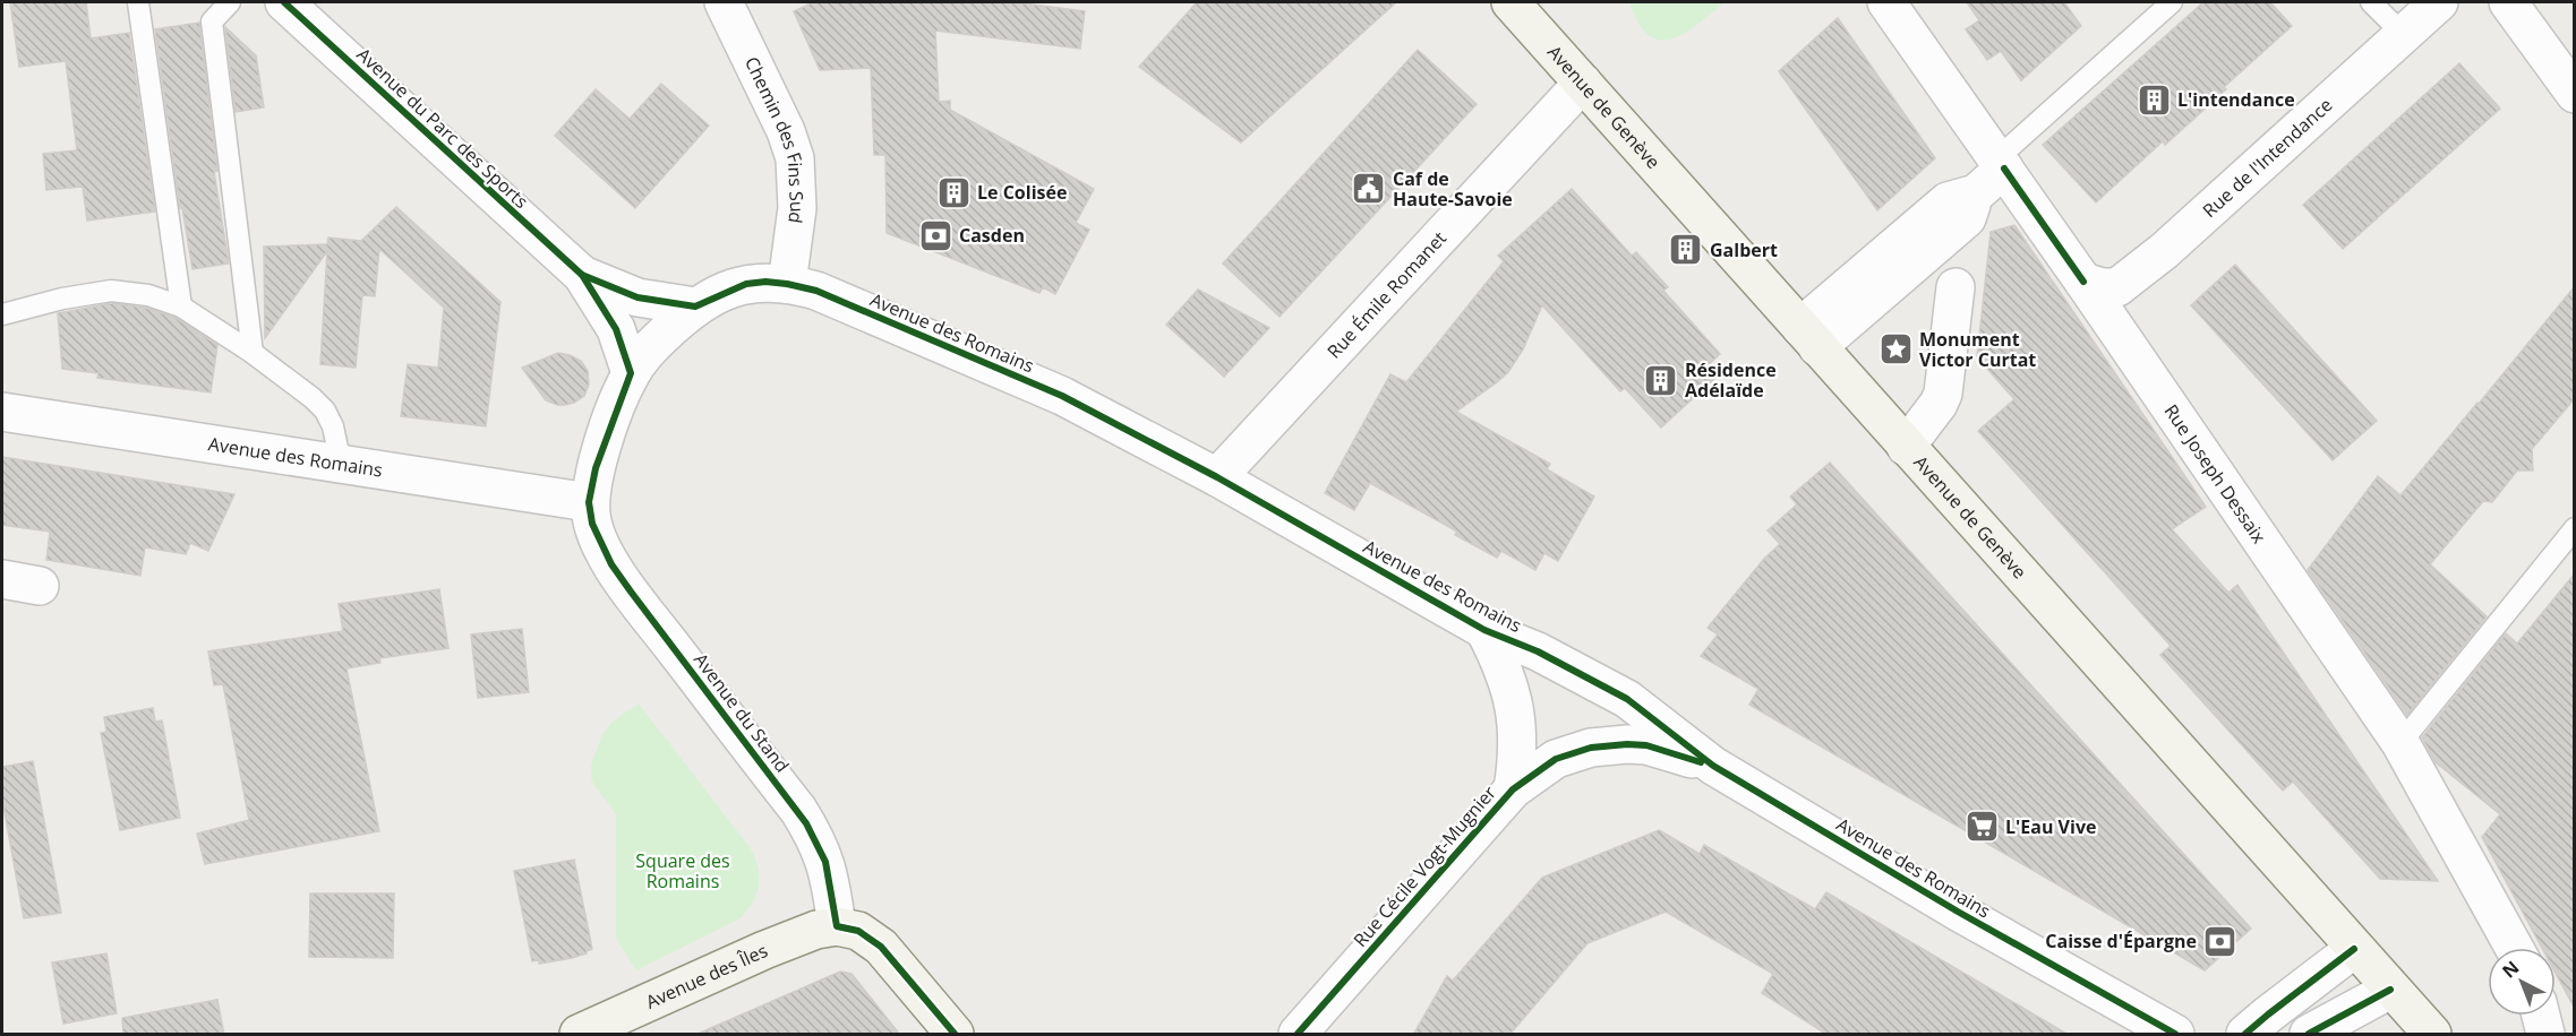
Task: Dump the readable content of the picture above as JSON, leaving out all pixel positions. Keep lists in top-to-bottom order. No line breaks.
{"streets":{"main road":["Avenue de Genève","Avenue des Îles"],"street":["Avenue du Parc des Sports","Chemin des Fins Sud","Rue de l'Intendance","Rue Émile Romanet","Avenue des Romains","Rue Joseph Dessaix","Avenue du Stand","Rue Cécile Vogt-Mugnier"]},"crossings":[["Avenue de Genève","Rue Émile Romanet"],["Avenue du Parc des Sports","Avenue des Romains"],["Avenue du Parc des Sports","Avenue du Stand"],["Chemin des Fins Sud","Avenue des Romains"],["Rue de l'Intendance","Rue Joseph Dessaix"],["Rue Émile Romanet","Avenue des Romains"],["Avenue des Romains","Avenue du Stand"],["Avenue des Romains","Rue Cécile Vogt-Mugnier"],["Avenue du Stand","Avenue des Îles"]],"parks":["Square des Romains"],"places":{"building":["L'intendance","Le Colisée","Galbert","Résidence Adélaïde"],"public building":["Caf de Haute-Savoie"],"bank":["Casden","Caisse d'Épargne"],"place":["Monument Victor Curtat"],"supermarket":["L'Eau Vive"]},"north":"top left"}
